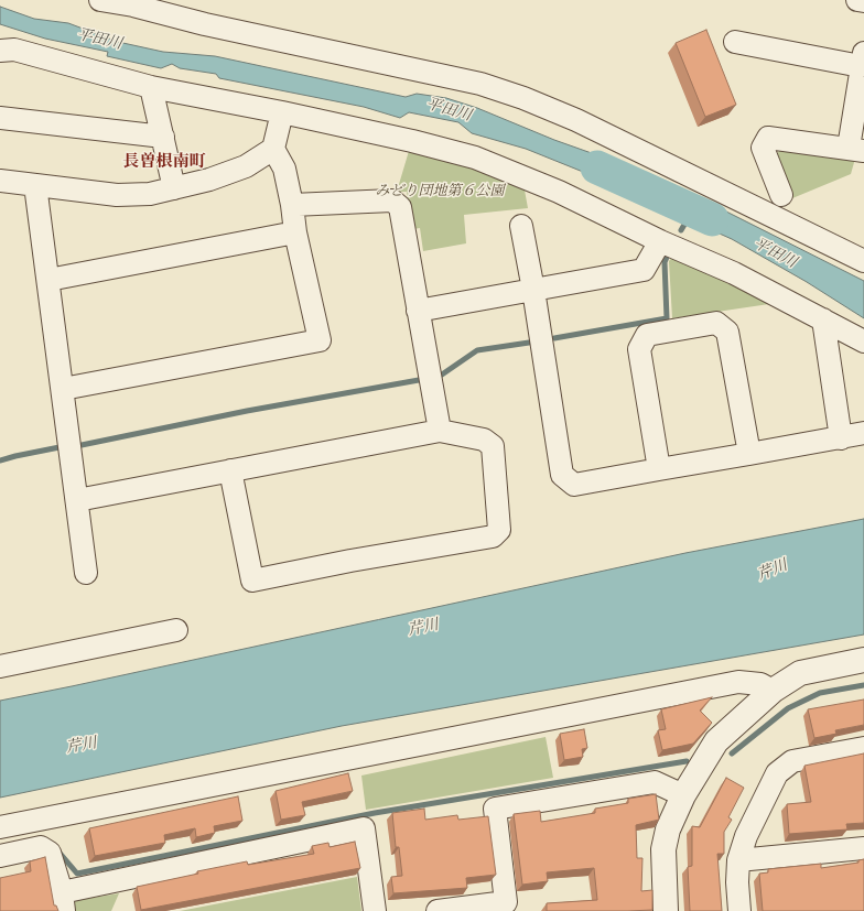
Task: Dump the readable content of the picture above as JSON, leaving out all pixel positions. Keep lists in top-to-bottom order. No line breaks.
{"districts":["長曽根南町"],"water":["平田川","芹川"],"parks":["みどり団地第６公園"]}
